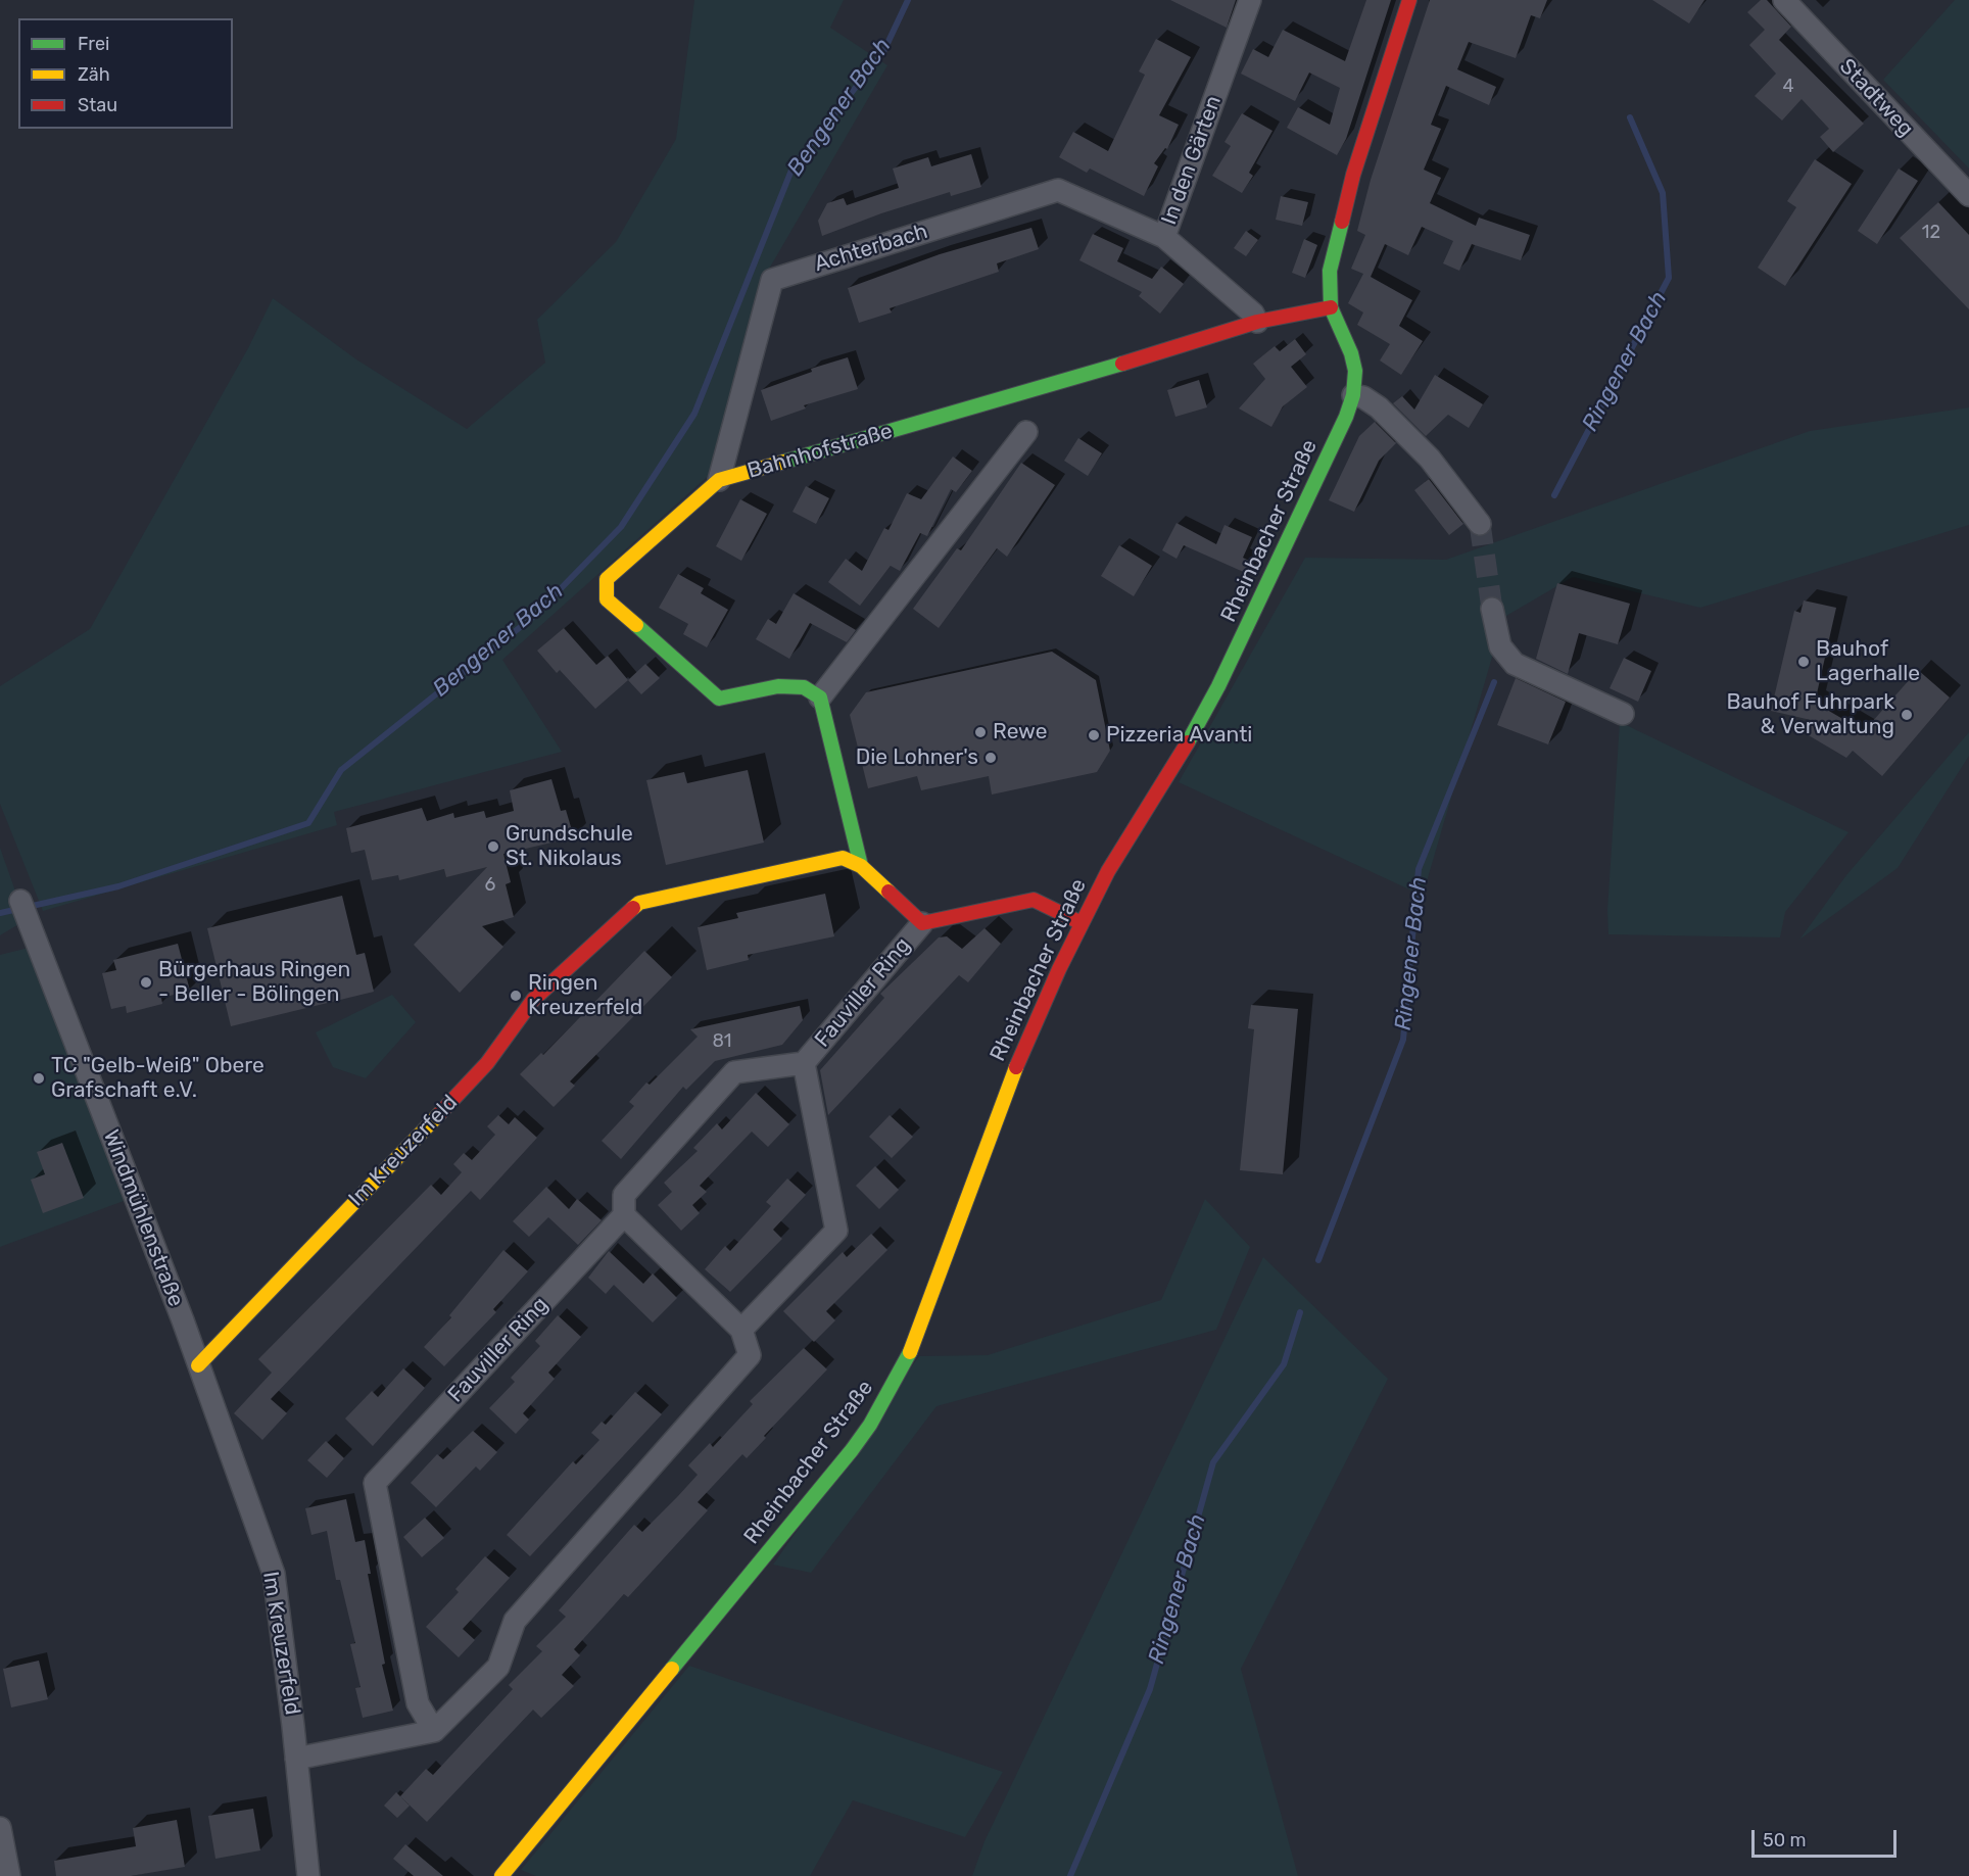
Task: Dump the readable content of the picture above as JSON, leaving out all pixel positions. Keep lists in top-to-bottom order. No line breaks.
{"streets":{"street":["Stadtweg","In den Gärten","Achterbach","Bahnhofstraße","Rheinbacher Straße","Fauviller Ring","Im Kreuzerfeld","Windmühlenstraße"]},"crossings":[["In den Gärten","Achterbach"],["In den Gärten","Bahnhofstraße"],["Achterbach","Bahnhofstraße"],["Bahnhofstraße","Rheinbacher Straße"],["Im Kreuzerfeld","Windmühlenstraße"]],"water":["Bengener Bach","Ringener Bach"],"places":["Bauhof Lagerhalle","Bauhof Fuhrpark & Verwaltung","Rewe","Pizzeria Avanti","Die Lohner's","Grundschule St. Nikolaus","Bürgerhaus Ringen - Beller - Bölingen","Ringen Kreuzerfeld","TC \"Gelb-Weiß\" Obere Grafschaft e.V."],"house_numbers":["4","12","6","81"],"legend":["Frei","Zäh","Stau"],"scale_bar":"50 m"}
